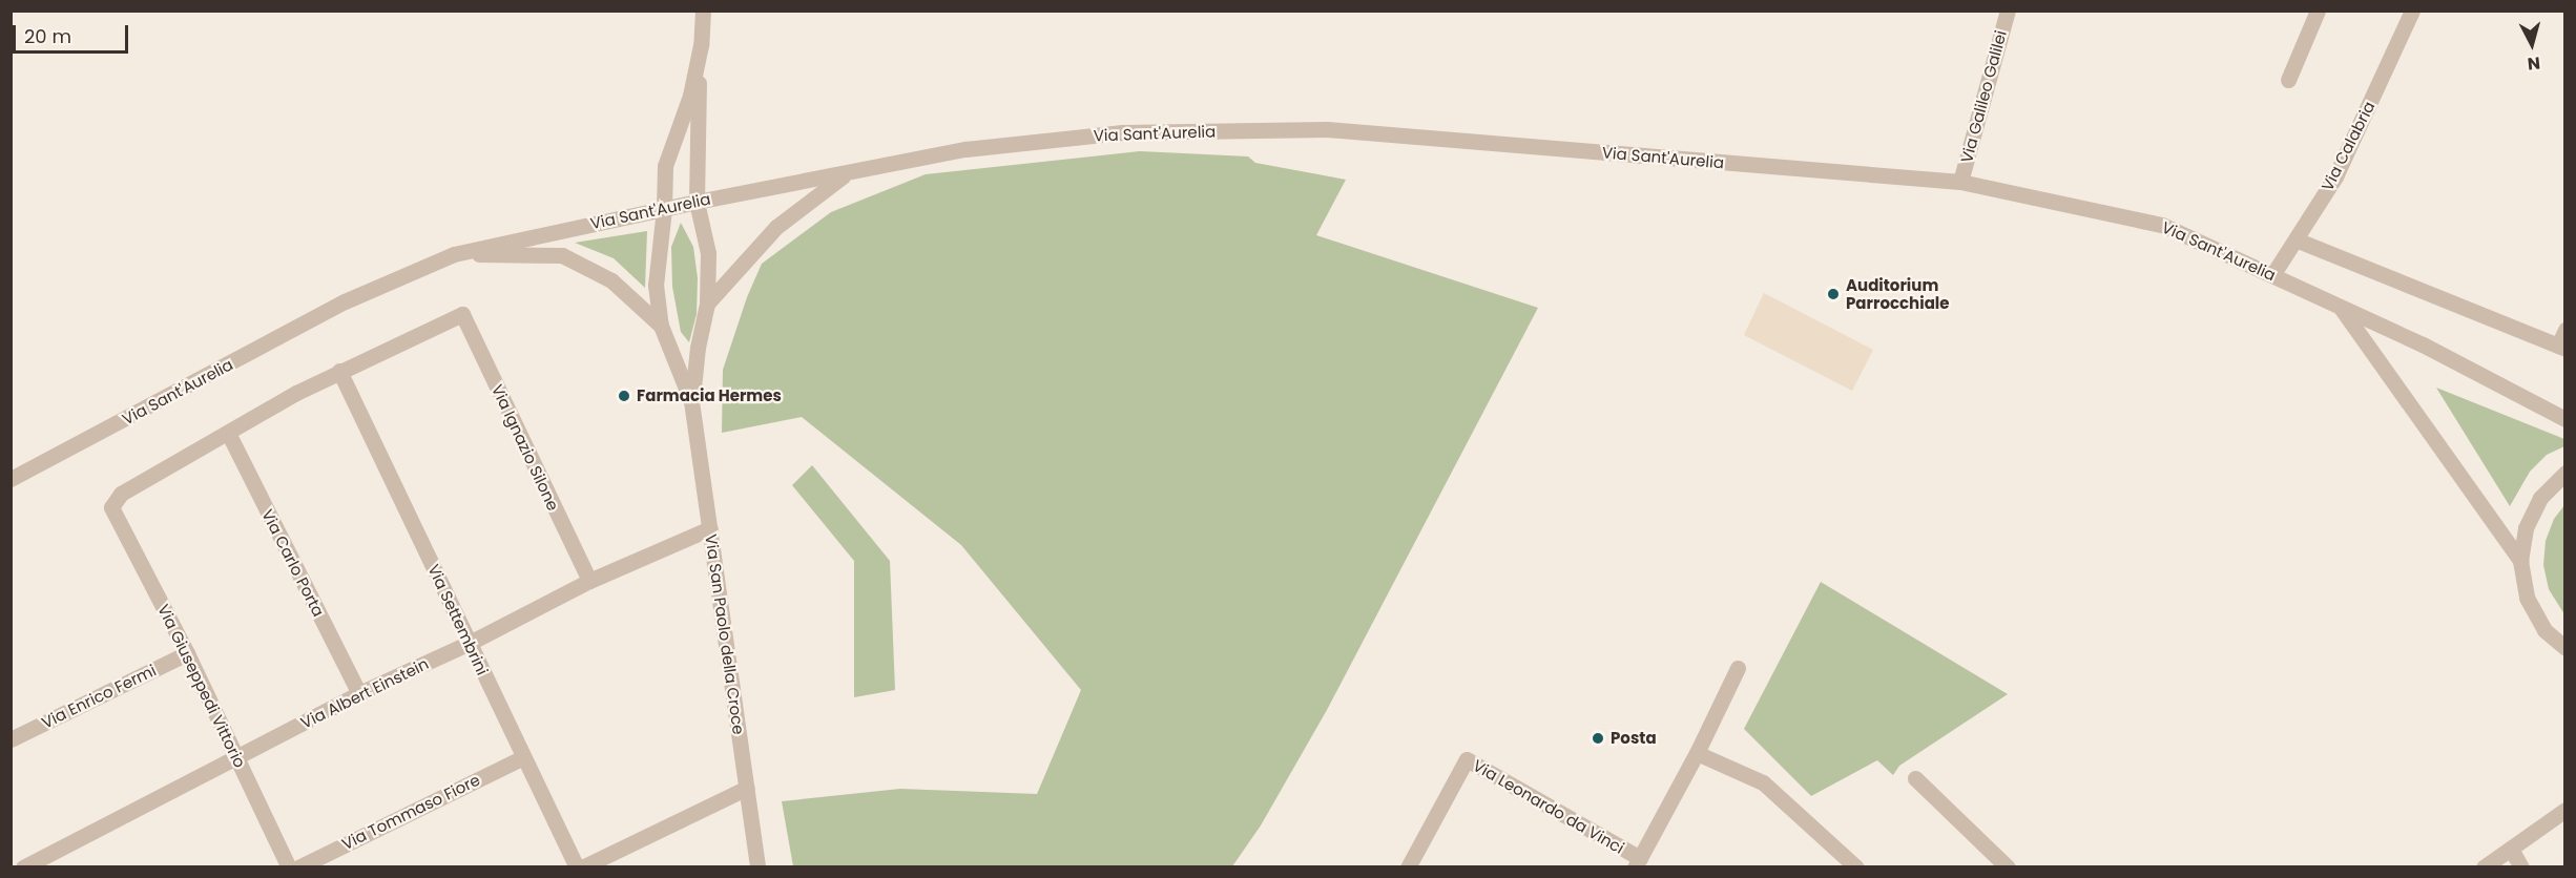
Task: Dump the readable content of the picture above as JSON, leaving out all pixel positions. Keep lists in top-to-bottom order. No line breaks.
{"streets":{"street":["Via Galileo Galilei","Via Sant'Aurelia","Via Calabria","Via Ignazio Silone","Via Carlo Porta","Via Settembrini","Via San Paolo della Croce","Via Giuseppedi Vittorio","Via Albert Einstein","Via Enrico Fermi","Via Leonardo da Vinci","Via Tommaso Fiore"]},"crossings":[["Via Galileo Galilei","Via Sant'Aurelia"],["Via Sant'Aurelia","Via Calabria"],["Via Ignazio Silone","Via Settembrini"],["Via Ignazio Silone","Via Albert Einstein"],["Via Carlo Porta","Via Giuseppedi Vittorio"],["Via Carlo Porta","Via Albert Einstein"],["Via Settembrini","Via Albert Einstein"],["Via Settembrini","Via Tommaso Fiore"],["Via San Paolo della Croce","Via Albert Einstein"],["Via Giuseppedi Vittorio","Via Albert Einstein"],["Via Giuseppedi Vittorio","Via Enrico Fermi"]],"places":["Auditorium Parrocchiale","Farmacia Hermes","Posta"],"scale_bar":"20 m","north":"bottom"}
